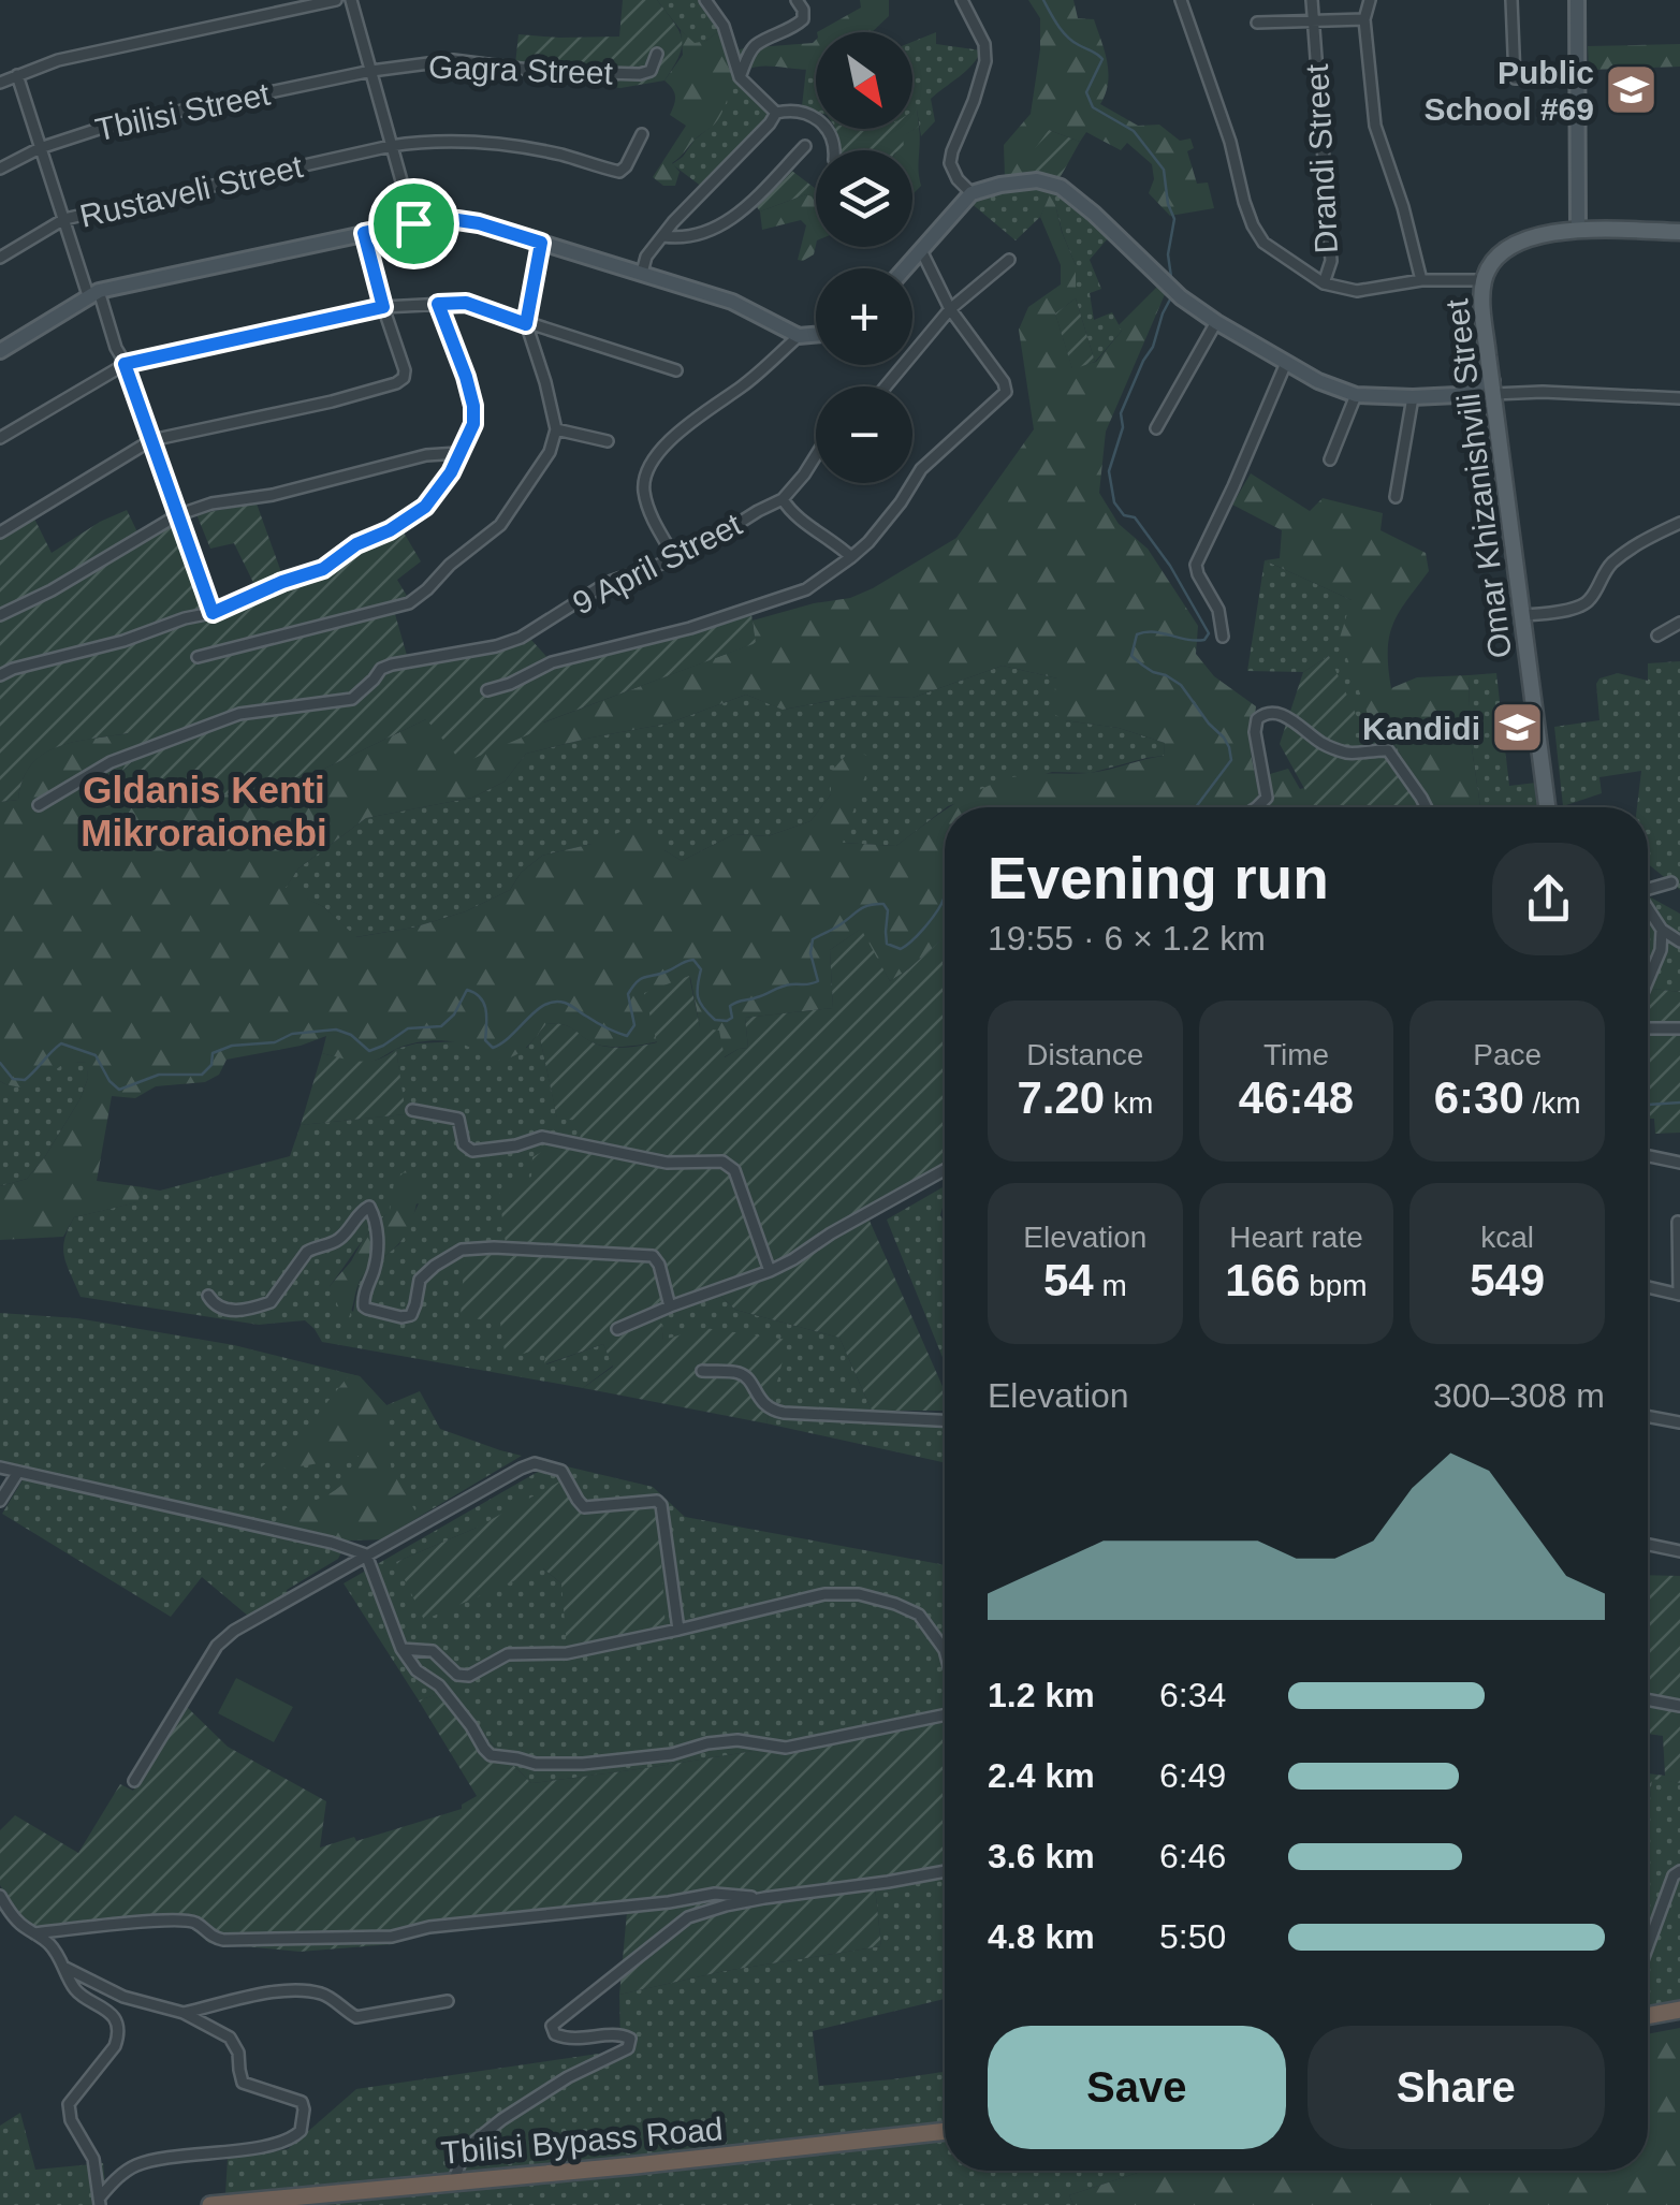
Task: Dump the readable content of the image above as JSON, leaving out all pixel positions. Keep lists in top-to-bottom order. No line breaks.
{"streets":{"highway":["Tbilisi Bypass Road"],"main road":["Omar Khizanishvili Street"],"street":["Gagra Street","Tbilisi Street","Drandi Street","Rustaveli Street","9 April Street"]},"crossings":[["Gagra Street","Tbilisi Street"]],"districts":["Gldanis Kenti Mikroraionebi"],"places":{"school or university":["Public School #69","Kandidi"]},"north":"bottom right","page":{"map_buttons":["+","−"],"heading":["Evening run","19:55 · 6 × 1.2 km"],"stats":[["Distance","7.20 km"],["Time","46:48"],["Pace","6:30 /km"],["Elevation","54 m"],["Heart rate","166 bpm"],["kcal","549"]],"chart":["Elevation","300–308 m"],"list":[{"name":"1.2 km","note":"6:34"},{"name":"2.4 km","note":"6:49"},{"name":"3.6 km","note":"6:46"},{"name":"4.8 km","note":"5:50"}],"buttons":["Save","Share"]}}
